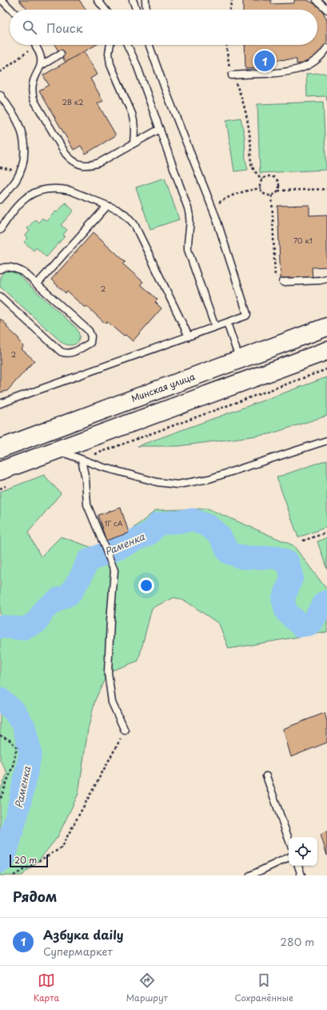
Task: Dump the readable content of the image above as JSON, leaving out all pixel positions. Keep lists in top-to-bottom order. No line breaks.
{"streets":{"main road":["Минская улица"]},"water":["Раменка"],"house_numbers":["2В к2","70 к1","2","2","1Г сА"],"scale_bar":"20 m","page":{"search":"Поиск","pins":"1","scale":"20 m","heading":"Рядом","list":[{"mark":"1","name":"Азбука daily","note":"Супермаркет","value":"280 m"}],"nav":["Карта","Маршрут","Сохранённые"]}}
